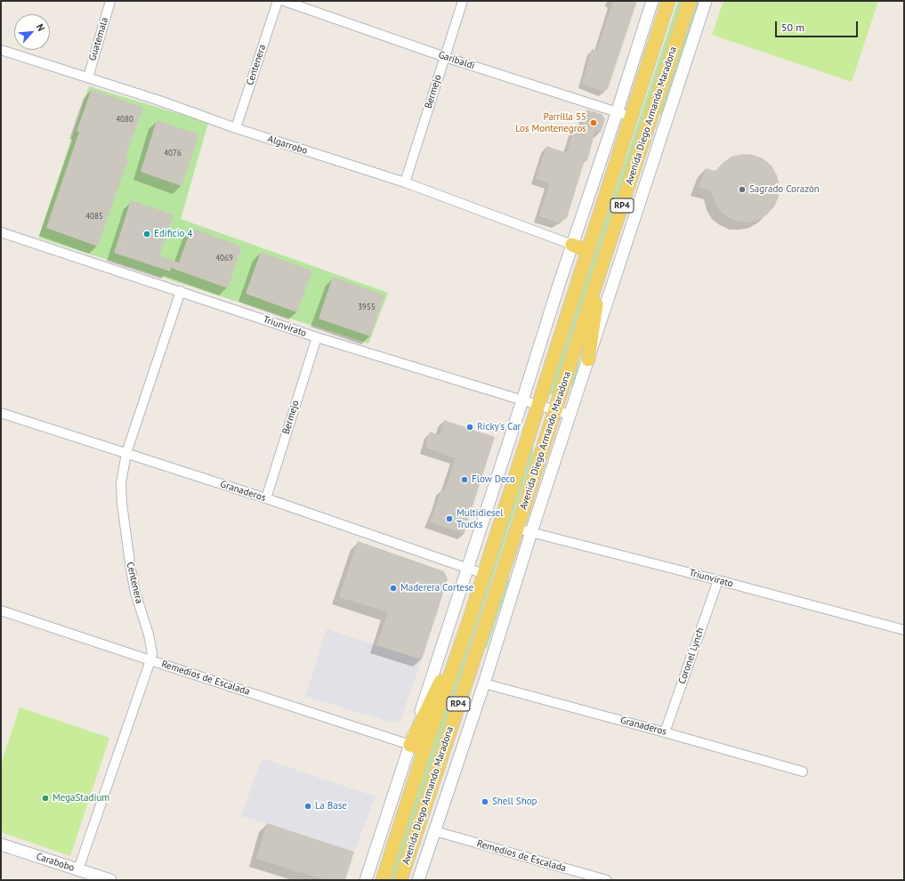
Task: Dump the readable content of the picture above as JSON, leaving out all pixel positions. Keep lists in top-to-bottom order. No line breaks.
{"streets":{"main road":["Avenida Diego Armando Maradona","RP4"],"street":["Guatemala","Garibaldi","Centenera","Bermejo","Algarrobo","Triunvirato","Granaderos","Coronel Lynch","Remedios de Escalada","Carabobo"]},"crossings":[["Guatemala","Algarrobo"],["Garibaldi","Bermejo"],["Garibaldi","Avenida Diego Armando Maradona"],["Centenera","Algarrobo"],["Centenera","Triunvirato"],["Centenera","Granaderos"],["Centenera","Remedios de Escalada"],["Centenera","Carabobo"],["Bermejo","Algarrobo"],["Bermejo","Triunvirato"],["Bermejo","Granaderos"],["Avenida Diego Armando Maradona","Triunvirato"],["Avenida Diego Armando Maradona","Granaderos"],["Avenida Diego Armando Maradona","Remedios de Escalada"],["Triunvirato","Coronel Lynch"],["Granaderos","Coronel Lynch"]],"places":["Parrilla 55 Los Montenegros","Sagrado Corazón","Edificio 4","Ricky's Car","Flow Deco","Multidiesel Trucks","Maderera Cortese","MegaStadium","Shell Shop","La Base"],"house_numbers":["4080","4076","4085","4069","3955"],"scale_bar":"50 m","north":"top right"}
